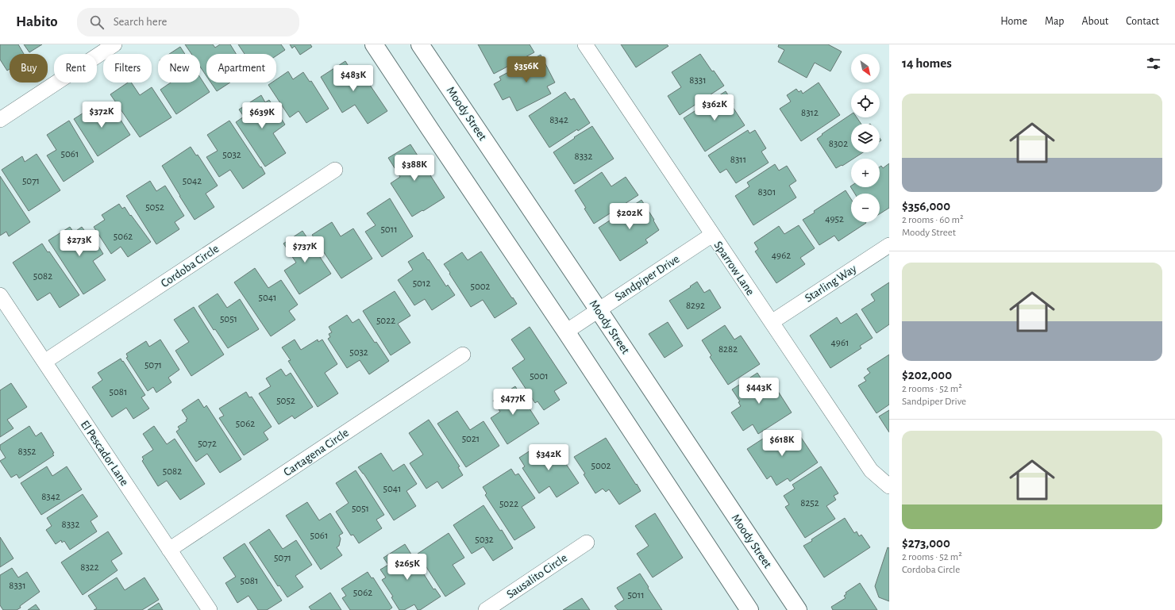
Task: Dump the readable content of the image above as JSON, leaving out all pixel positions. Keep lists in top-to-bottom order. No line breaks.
{"streets":{"main road":["Moody Street"],"street":["Cordoba Circle","Sparrow Lane","Sandpiper Drive","Starling Way","Cartagena Circle","El Pescador Lane","Sausalito Circle"]},"crossings":[["Moody Street","Sandpiper Drive"],["Cordoba Circle","El Pescador Lane"],["Sparrow Lane","Sandpiper Drive"],["Sparrow Lane","Starling Way"],["Cartagena Circle","El Pescador Lane"]],"house_numbers":["8331","8312","8342","8302","5061","5032","8332","8311","5071","5042","8301","5052","4952","5011","5062","4962","5082","5012","5002","5041","8292","5051","5022","4961","8282","5032","5071","5001","5081","5052","5062","5021","5072","8352","5002","5082","5041","8342","8252","5022","5051","8332","5061","5032","5071","8322","5081","8331","5062","5011"],"north":"bottom right","page":{"header":"Habito","search":"Search here","nav":["Home","Map","About","Contact"],"heading":"14 homes","map_buttons":["+","−"],"chip":["Buy","Rent","Filters","New","Apartment"],"price":["$356K","$483K","$362K","$372K","$639K","$388K","$202K","$273K","$737K","$443K","$477K","$618K","$342K","$265K"],"list":[{"name":"$356,000","note":"2 rooms · 60 m² · Moody Street"},{"name":"$202,000","note":"2 rooms · 52 m² · Sandpiper Drive"},{"name":"$273,000","note":"2 rooms · 52 m² · Cordoba Circle"}]}}
